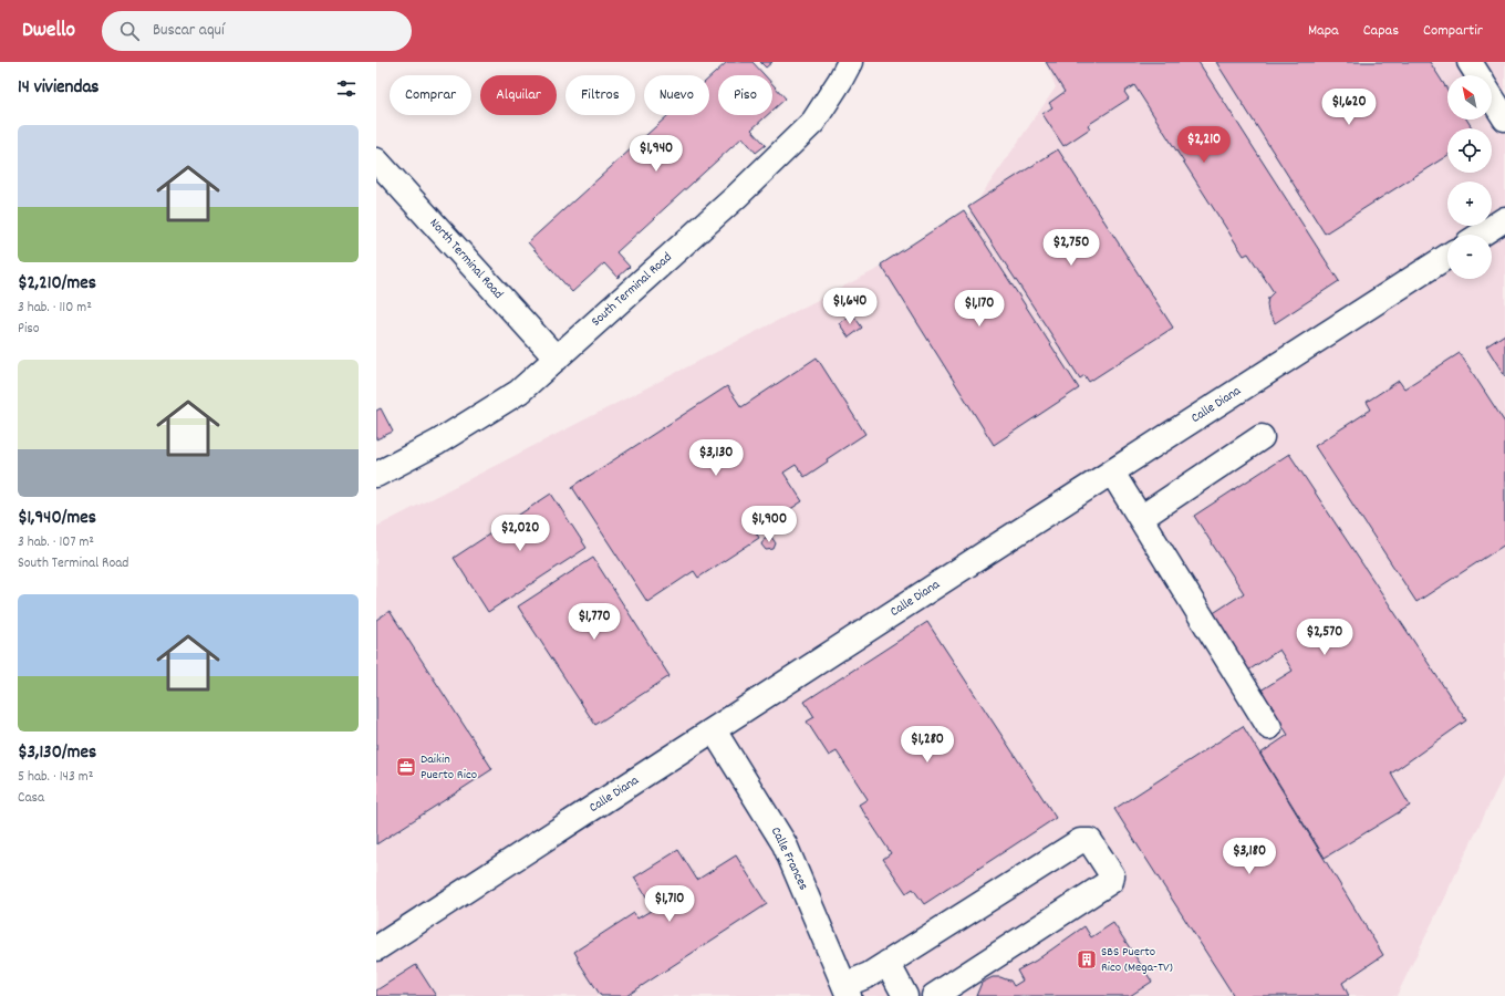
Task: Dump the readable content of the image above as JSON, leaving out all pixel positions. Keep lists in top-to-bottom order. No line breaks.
{"streets":{"street":["North Terminal Road","South Terminal Road","Calle Diana","Calle Frances"]},"crossings":[["North Terminal Road","South Terminal Road"],["Calle Diana","Calle Frances"]],"places":{"office":["Daikin Puerto Rico"],"building":["SBS Puerto Rico (Mega-TV)"]},"north":"top left","page":{"header":"Dwello","search":"Buscar aquí","nav":["Mapa","Capas","Compartir"],"heading":"14 viviendas","map_buttons":["+","−"],"chip":["Comprar","Alquilar","Filtros","Nuevo","Piso"],"price":["$1,620","$2,210","$1,940","$2,750","$1,640","$1,170","$3,130","$1,900","$2,020","$1,770","$2,570","$1,280","$3,180","$1,710"],"list":[{"name":"$2,210/mes","note":"3 hab. · 110 m² · Piso"},{"name":"$1,940/mes","note":"3 hab. · 107 m² · South Terminal Road"},{"name":"$3,130/mes","note":"5 hab. · 143 m² · Casa"}]}}
